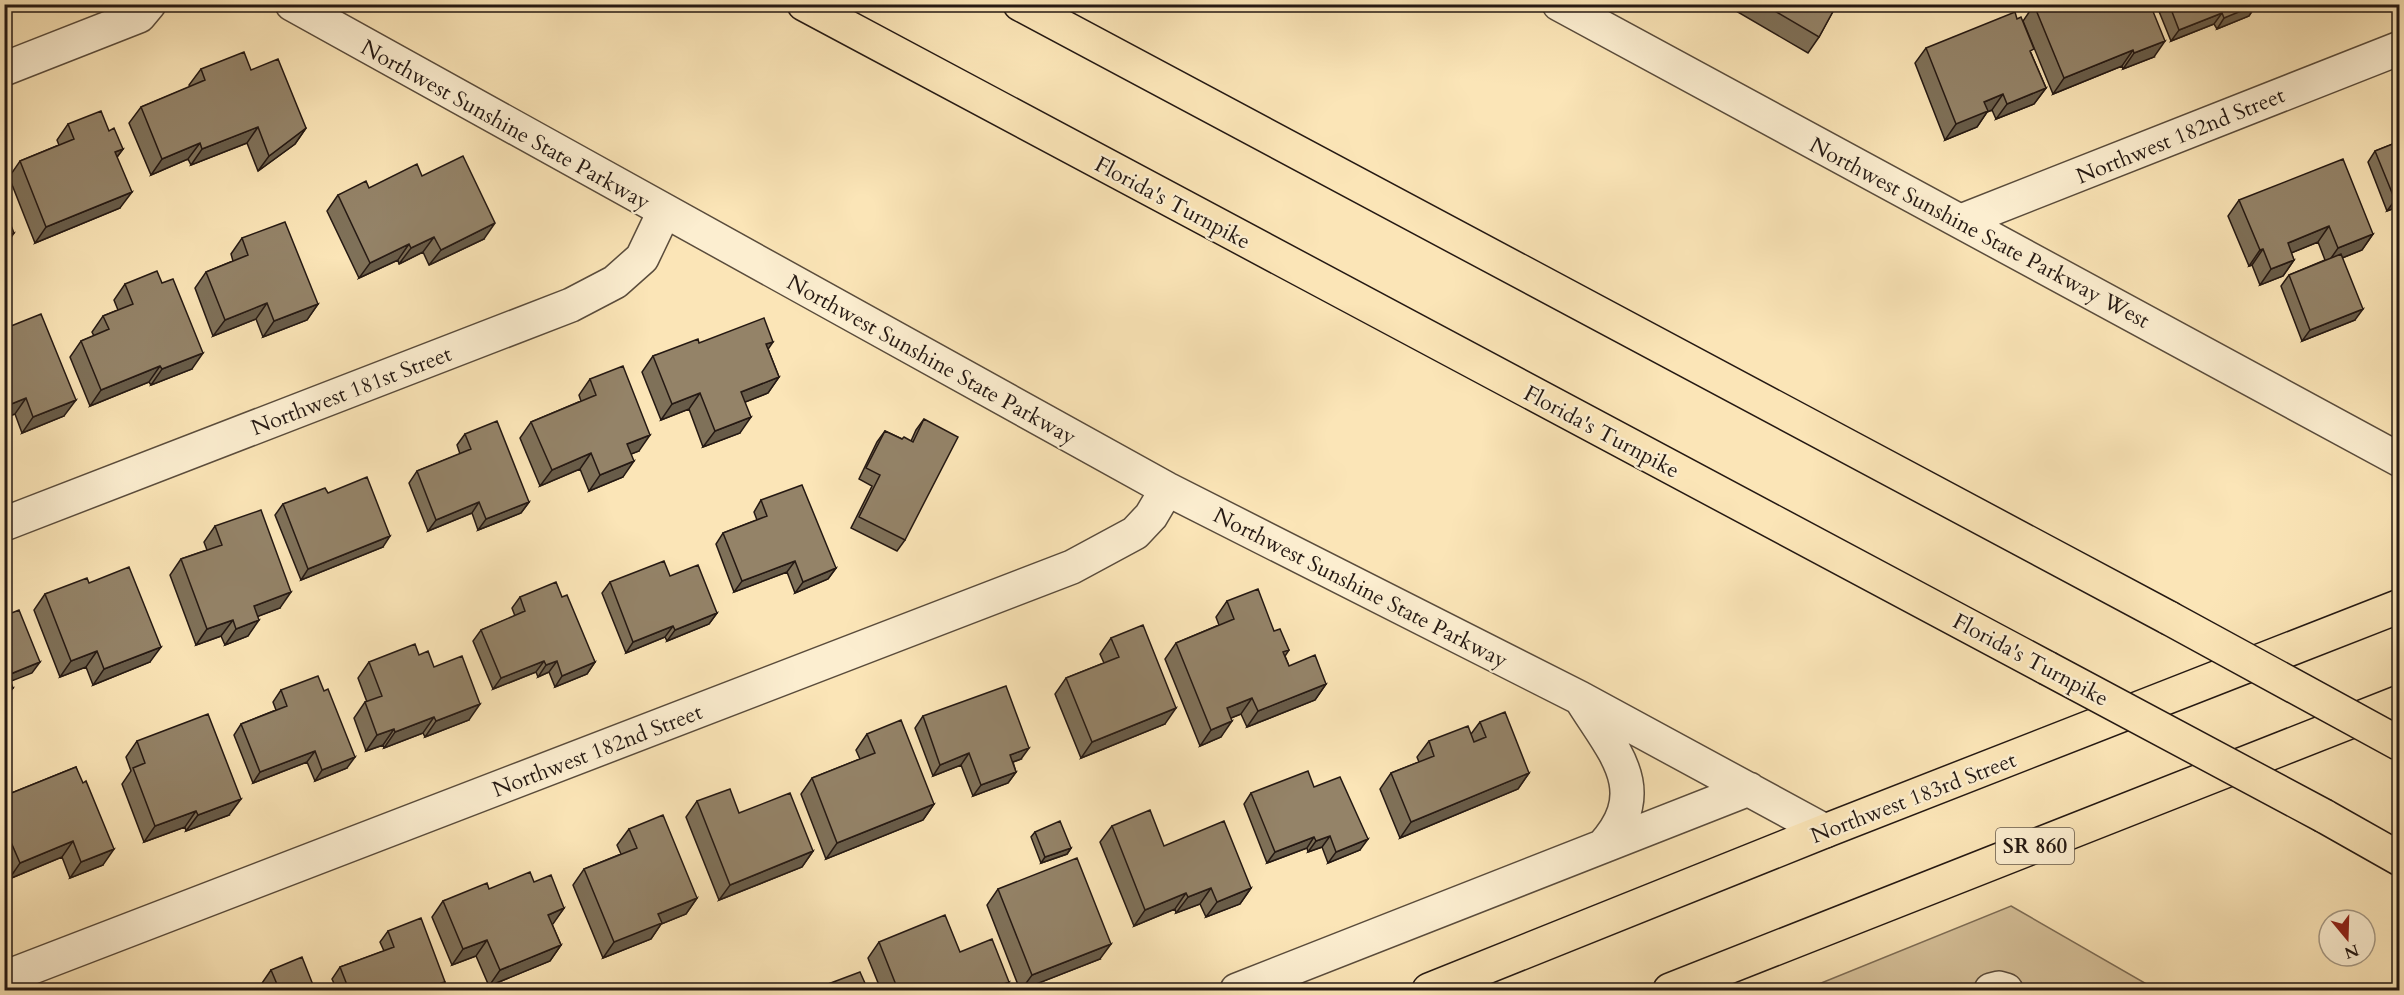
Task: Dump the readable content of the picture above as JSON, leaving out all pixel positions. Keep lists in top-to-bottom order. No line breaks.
{"streets":{"main road":["Florida's Turnpike","Northwest 183rd Street","SR 860"],"street":["Northwest Sunshine State Parkway","Northwest 182nd Street","Northwest Sunshine State Parkway West","Northwest 181st Street"]},"crossings":[["Northwest Sunshine State Parkway","Northwest 182nd Street"],["Northwest Sunshine State Parkway","Northwest 181st Street"],["Northwest Sunshine State Parkway","Northwest 183rd Street"],["Northwest 182nd Street","Northwest Sunshine State Parkway West"]],"north":"bottom"}
